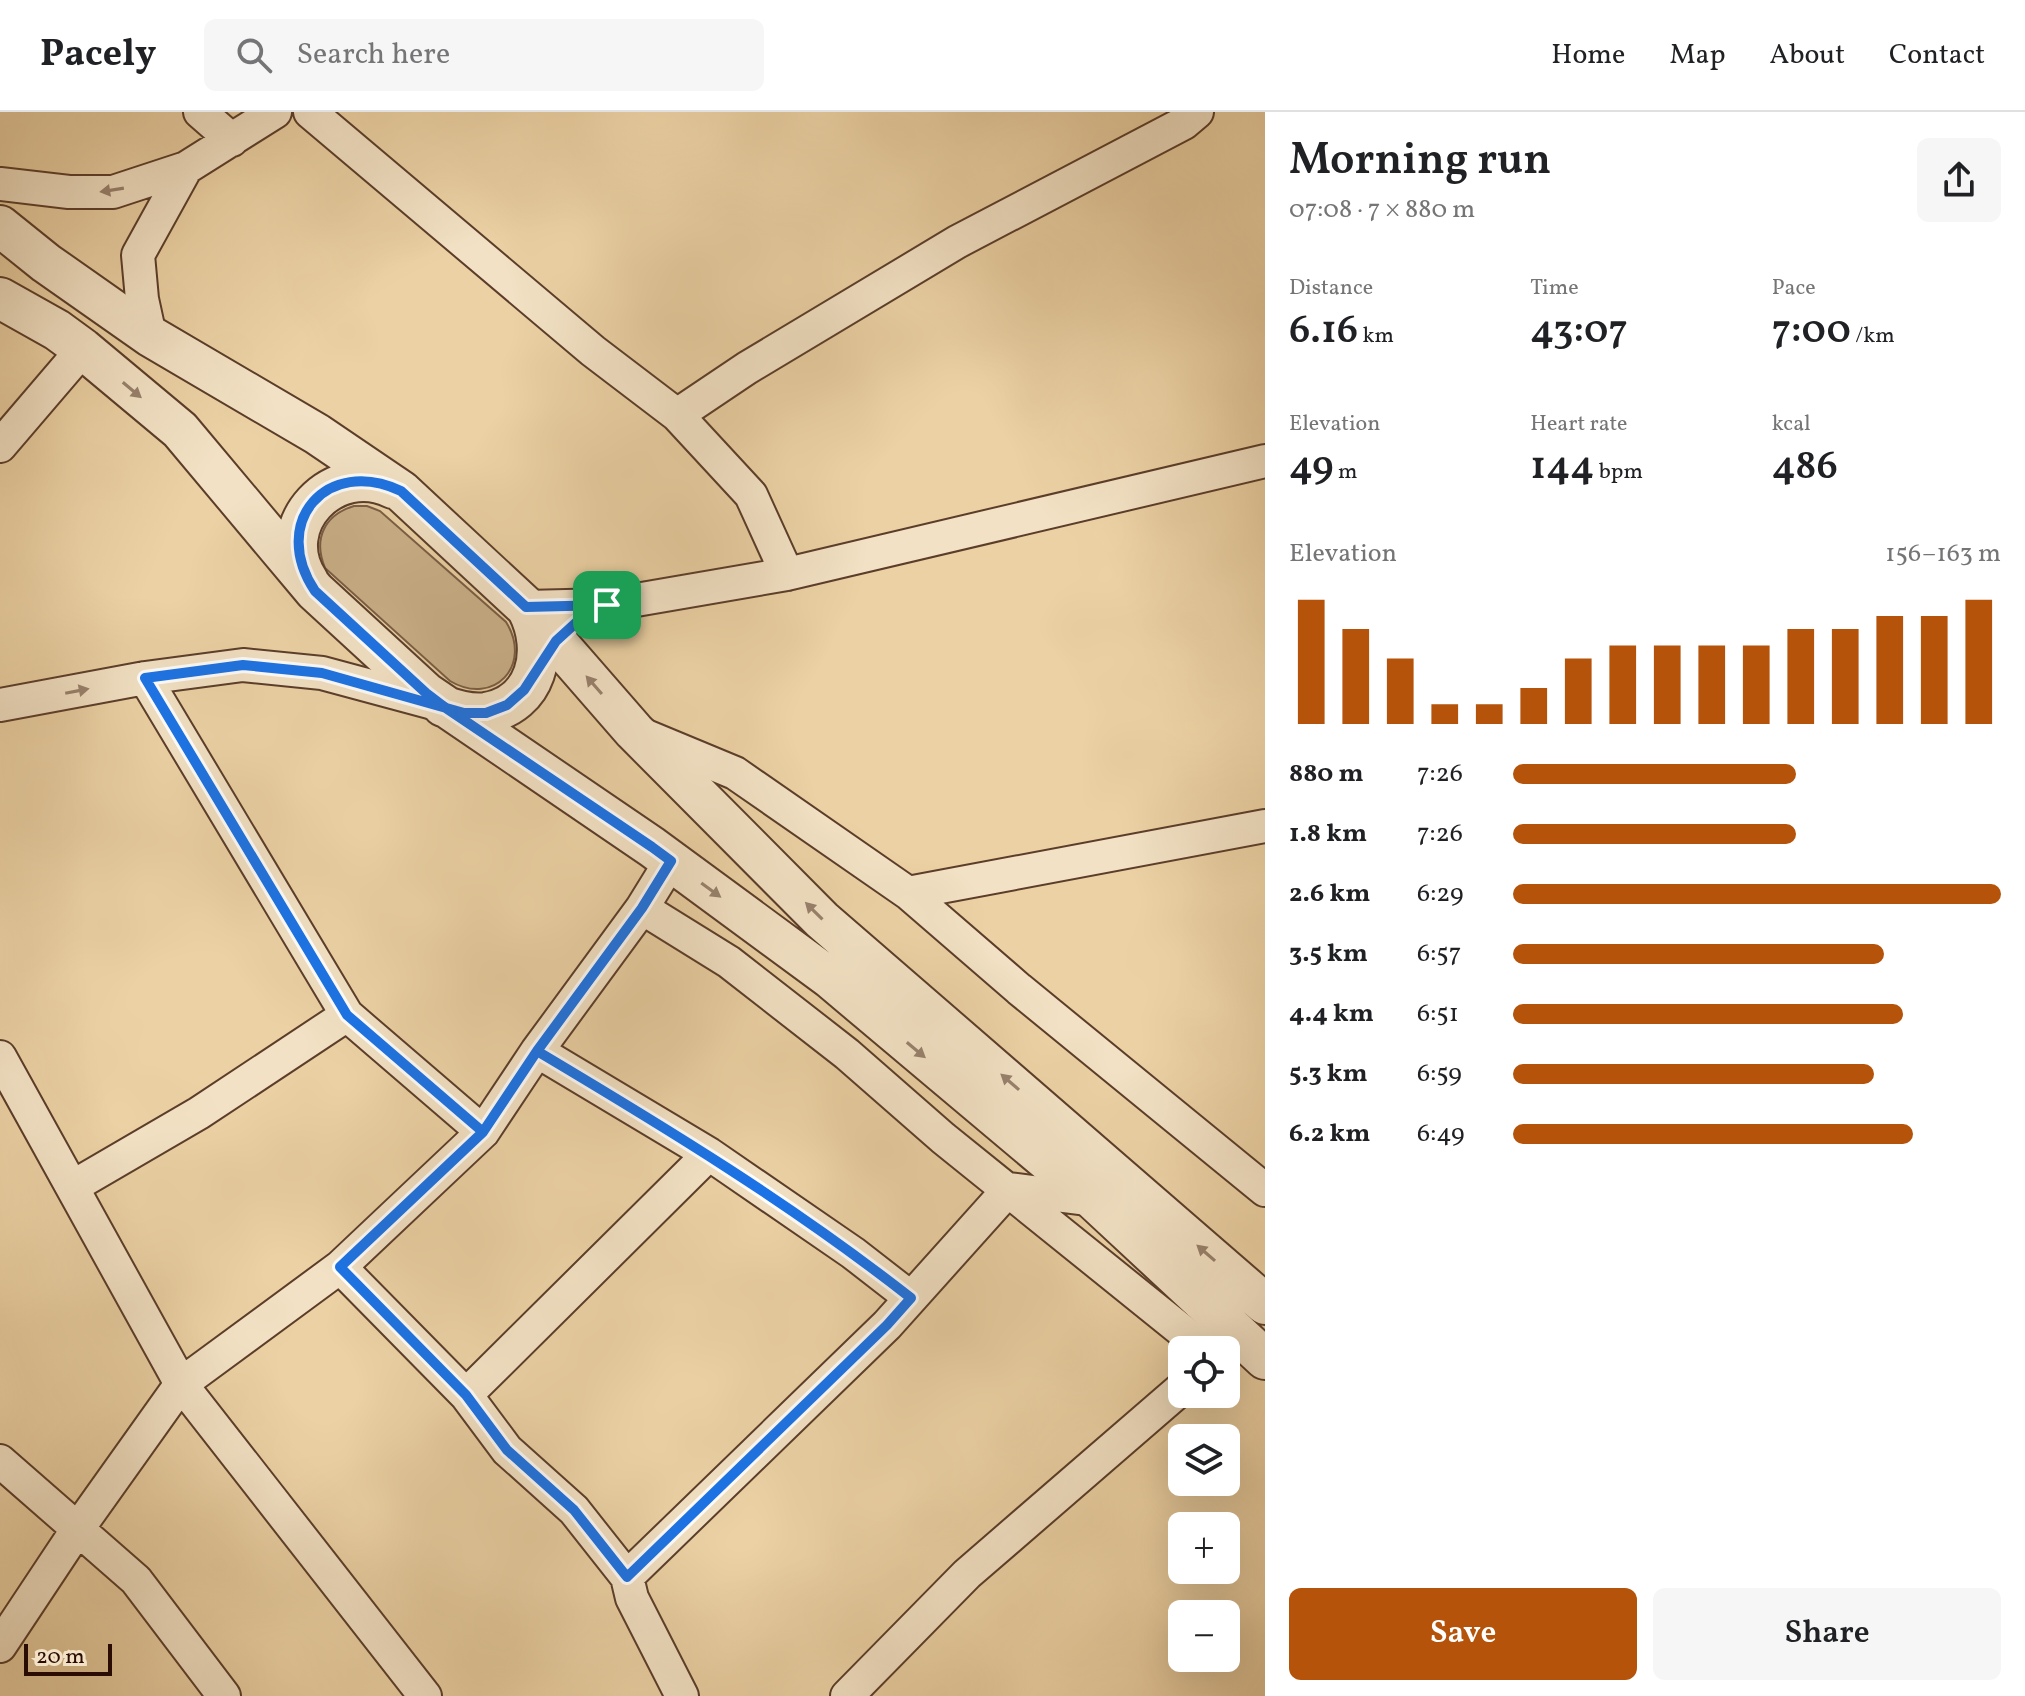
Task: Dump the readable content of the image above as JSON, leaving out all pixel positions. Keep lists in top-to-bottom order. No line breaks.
{"scale_bar":"20 m","page":{"header":"Pacely","search":"Search here","nav":["Home","Map","About","Contact"],"heading":["Morning run","07:08 · 7 × 880 m"],"stats":[["Distance","6.16 km"],["Time","43:07"],["Pace","7:00 /km"],["Elevation","49 m"],["Heart rate","144 bpm"],["kcal","486"]],"chart":["Elevation","156–163 m"],"list":[{"name":"880 m","note":"7:26"},{"name":"1.8 km","note":"7:26"},{"name":"2.6 km","note":"6:29"},{"name":"3.5 km","note":"6:57"},{"name":"4.4 km","note":"6:51"},{"name":"5.3 km","note":"6:59"},{"name":"6.2 km","note":"6:49"}],"map_buttons":["+","−"],"buttons":["Save","Share"],"scale":"20 m"}}
